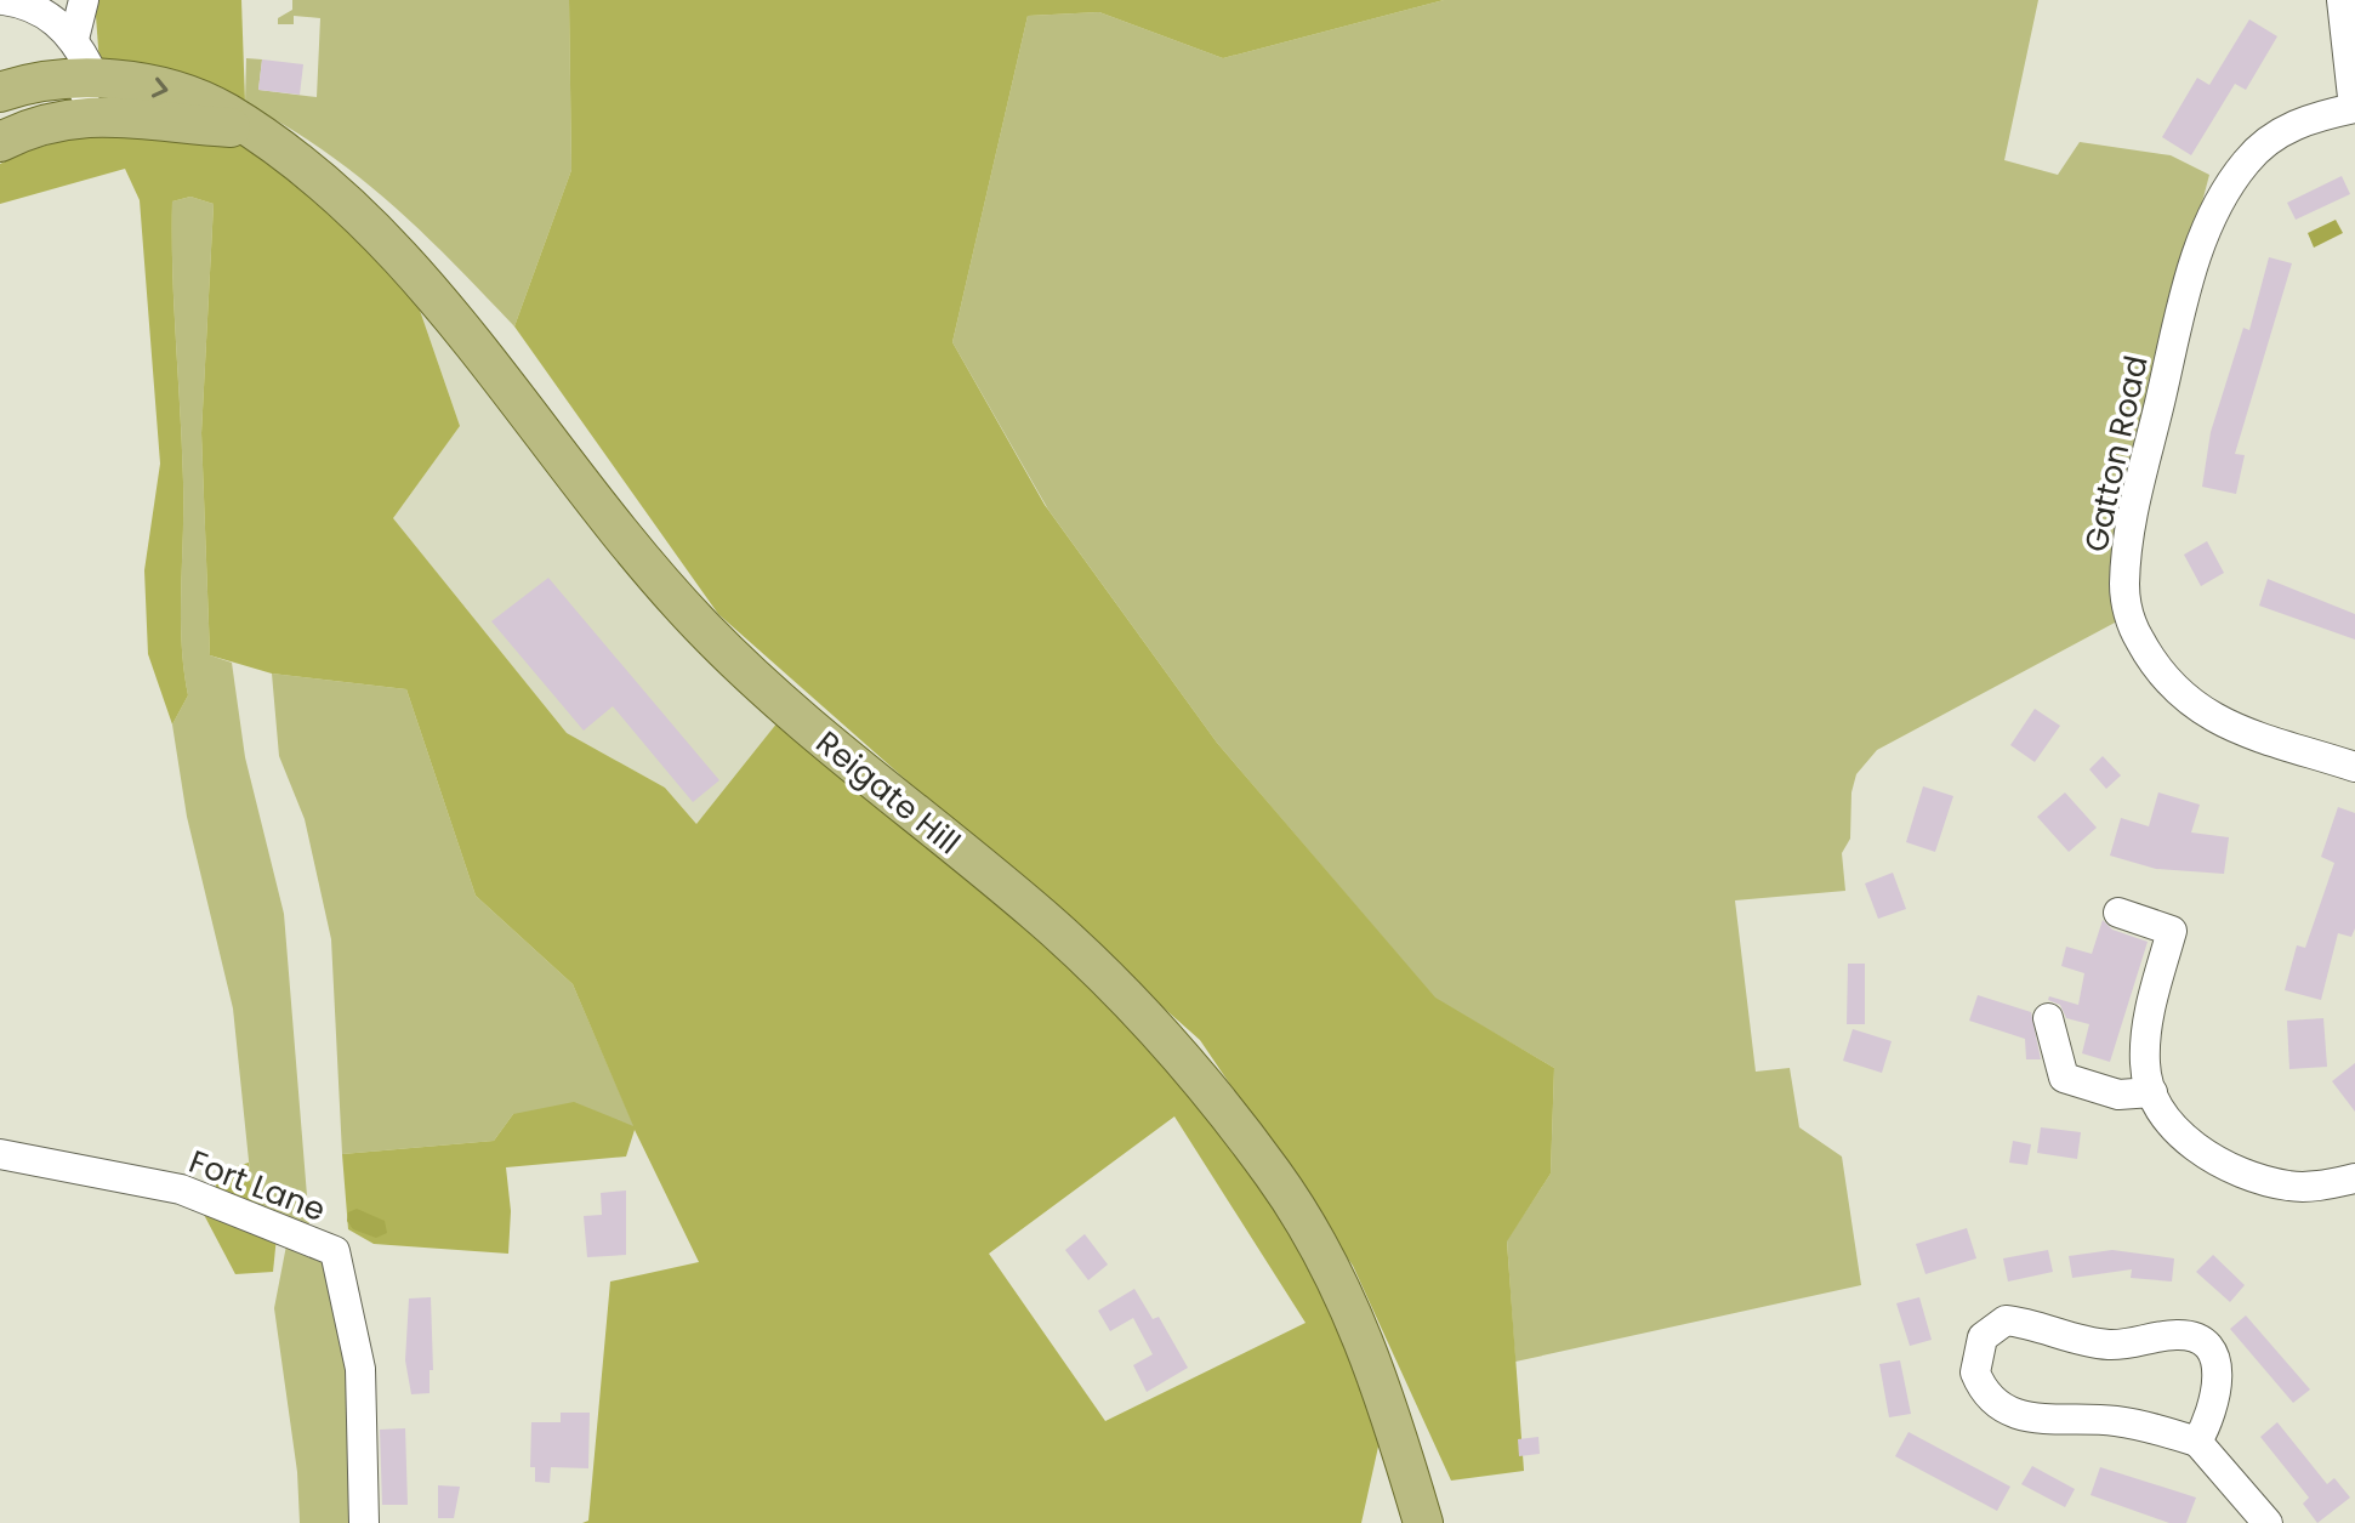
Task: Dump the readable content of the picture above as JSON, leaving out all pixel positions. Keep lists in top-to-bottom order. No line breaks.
{"streets":{"main road":["Reigate Hill"],"street":["Gatton Road","Fort Lane"]}}
